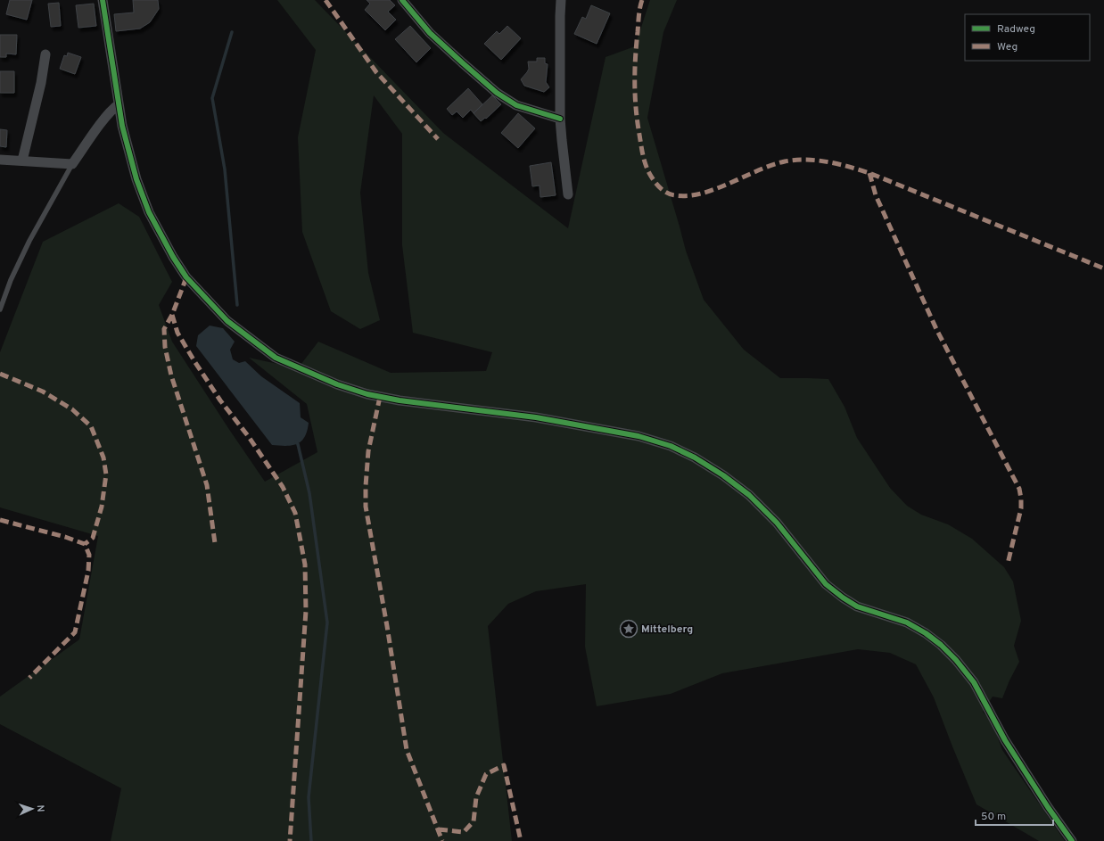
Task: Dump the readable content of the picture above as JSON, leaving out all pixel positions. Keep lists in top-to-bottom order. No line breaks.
{"places":{"place":["Mittelberg"]},"legend":["Radweg","Weg"],"scale_bar":"50 m","north":"right"}
